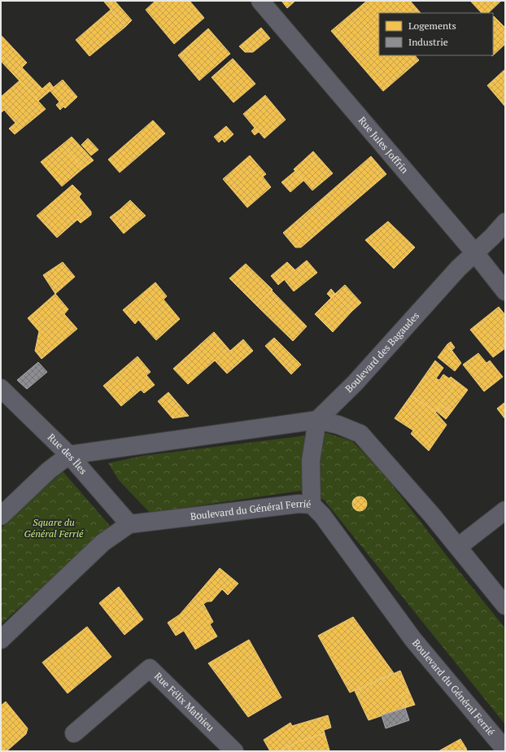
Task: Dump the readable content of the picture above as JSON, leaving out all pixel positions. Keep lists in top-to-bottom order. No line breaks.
{"streets":{"street":["Rue Jules Joffrin","Boulevard des Bagaudes","Rue des Îles","Boulevard du Général Ferrié","Rue Félix Mathieu"]},"crossings":[["Rue Jules Joffrin","Boulevard des Bagaudes"],["Rue des Îles","Boulevard du Général Ferrié"]],"parks":["Square du Général Ferrié"],"legend":["Logements","Industrie"]}
